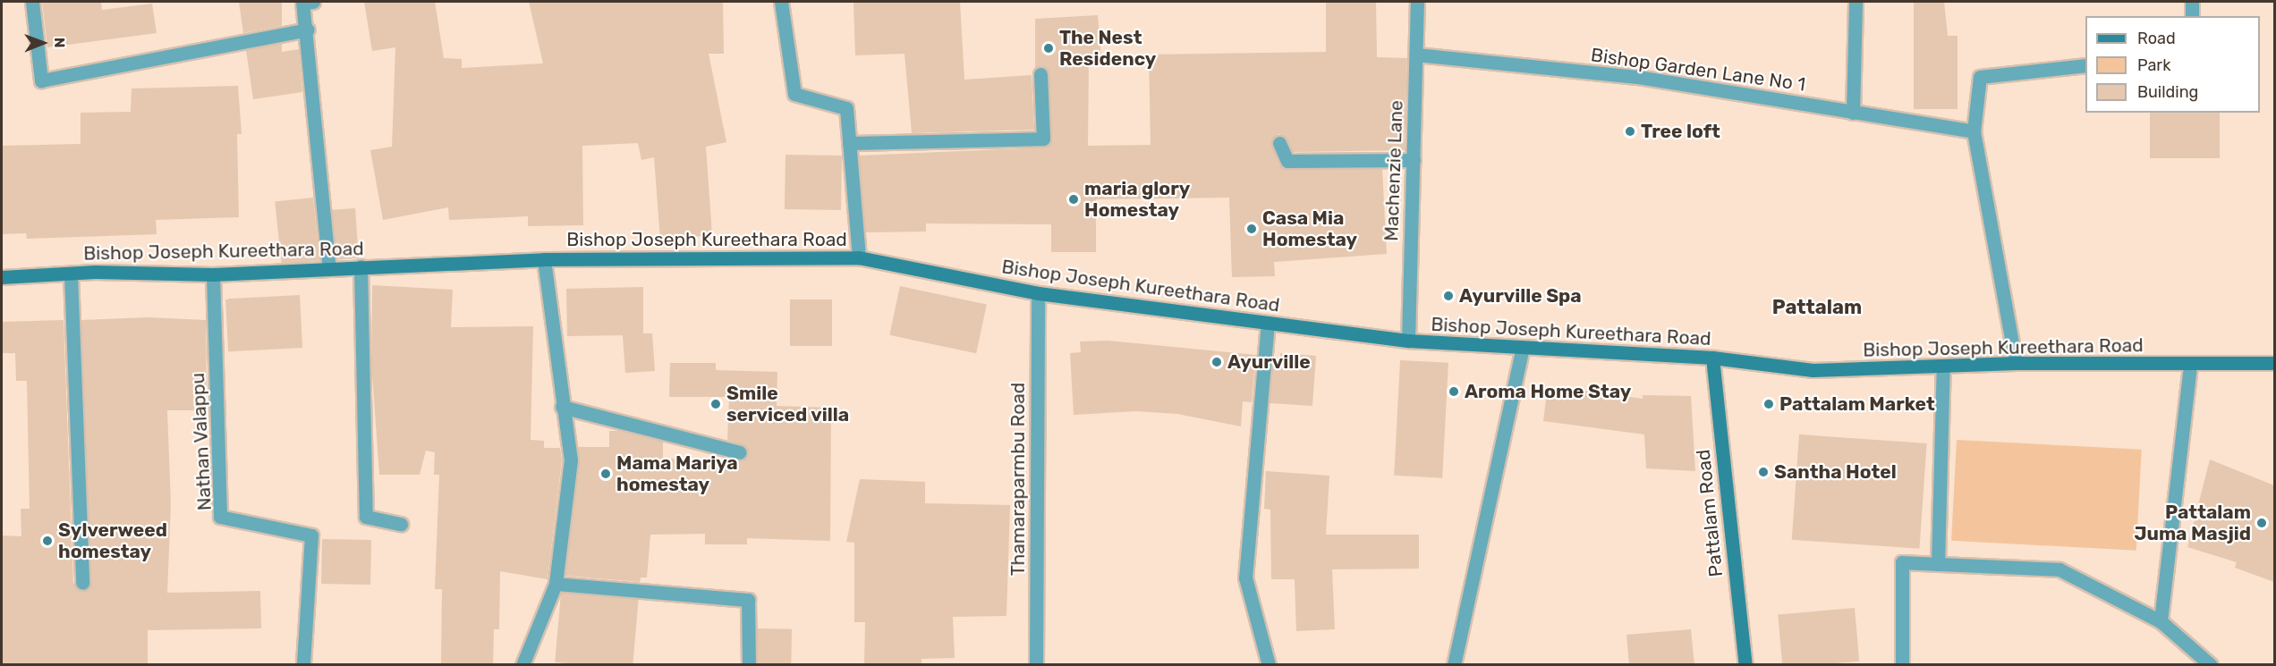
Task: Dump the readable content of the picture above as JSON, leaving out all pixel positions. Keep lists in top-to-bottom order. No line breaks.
{"streets":{"street":["Bishop Garden Lane No 1","Machenzie Lane","Bishop Joseph Kureethara Road","Nathan Valappu","Thamaraparmbu Road","Pattalam Road"]},"crossings":[["Bishop Garden Lane No 1","Machenzie Lane"],["Machenzie Lane","Bishop Joseph Kureethara Road"],["Bishop Joseph Kureethara Road","Nathan Valappu"],["Bishop Joseph Kureethara Road","Thamaraparmbu Road"],["Bishop Joseph Kureethara Road","Pattalam Road"]],"districts":["Pattalam"],"places":["The Nest Residency","Tree loft","maria glory Homestay","Casa Mia Homestay","Ayurville Spa","Ayurville","Aroma Home Stay","Smile serviced villa","Pattalam Market","Santha Hotel","Mama Mariya homestay","Pattalam Juma Masjid","Sylverweed homestay"],"legend":["Road","Park","Building"],"north":"right"}
